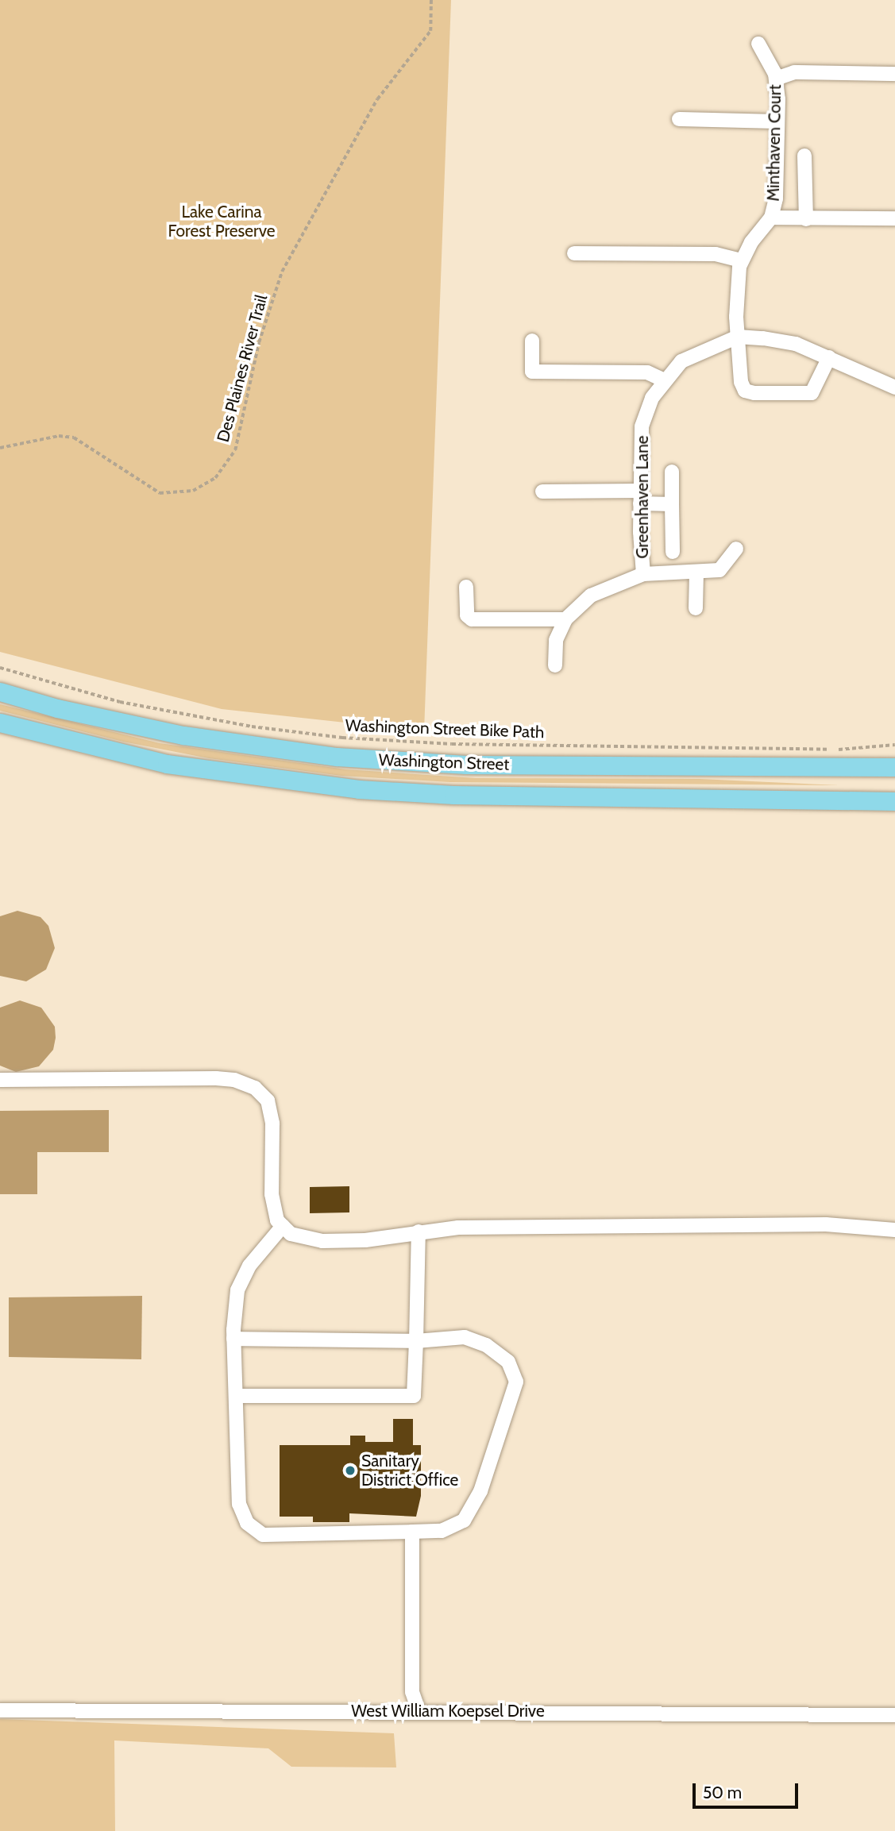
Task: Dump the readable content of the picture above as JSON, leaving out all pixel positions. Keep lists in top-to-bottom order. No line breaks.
{"streets":{"main road":["Washington Street"],"street":["Minthaven Court","Greenhaven Lane","West William Koepsel Drive"],"path":["Des Plaines River Trail","Washington Street Bike Path"]},"crossings":[["Minthaven Court","Greenhaven Lane"]],"parks":["Lake Carina Forest Preserve"],"places":["Sanitary District Office"],"scale_bar":"50 m"}
